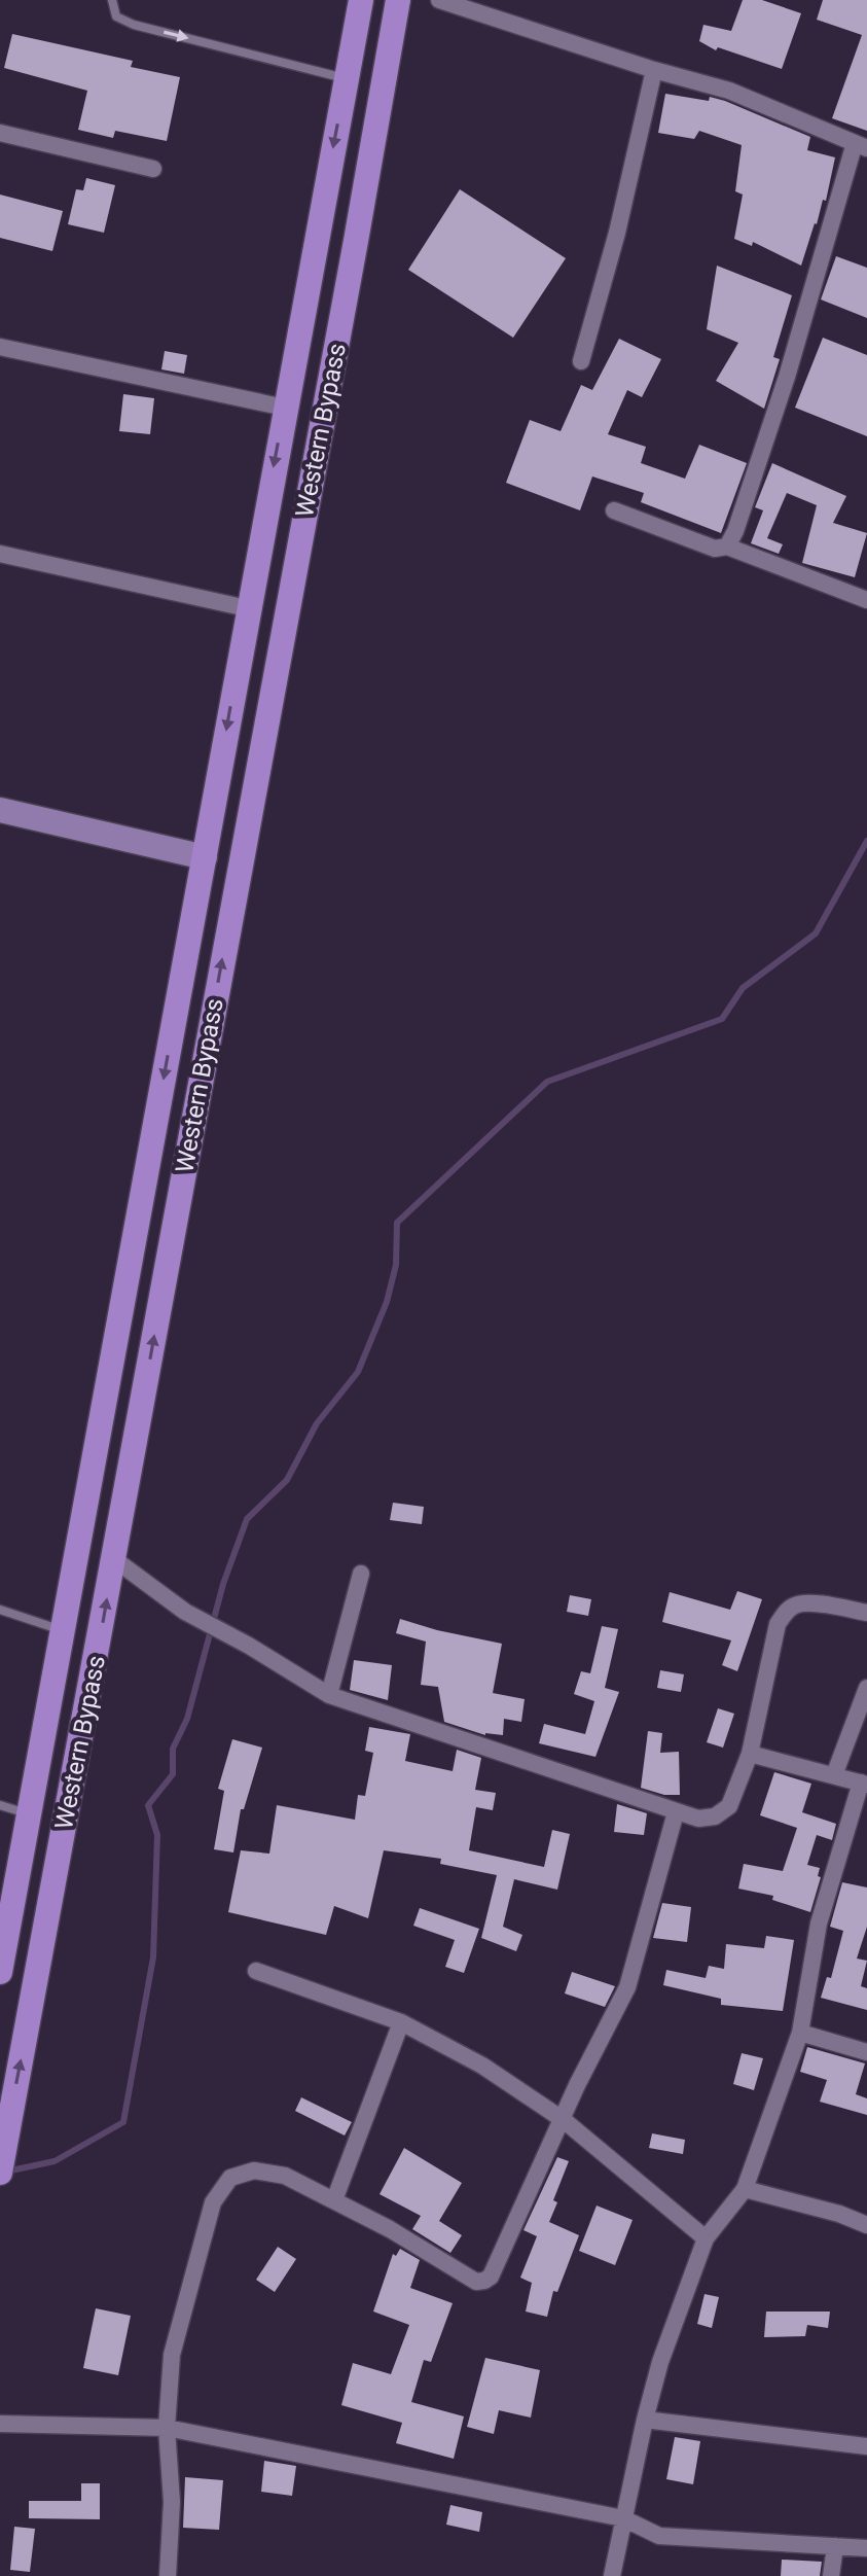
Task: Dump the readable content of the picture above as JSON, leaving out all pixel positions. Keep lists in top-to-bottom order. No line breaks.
{"streets":{"main road":["Western Bypass"]}}
